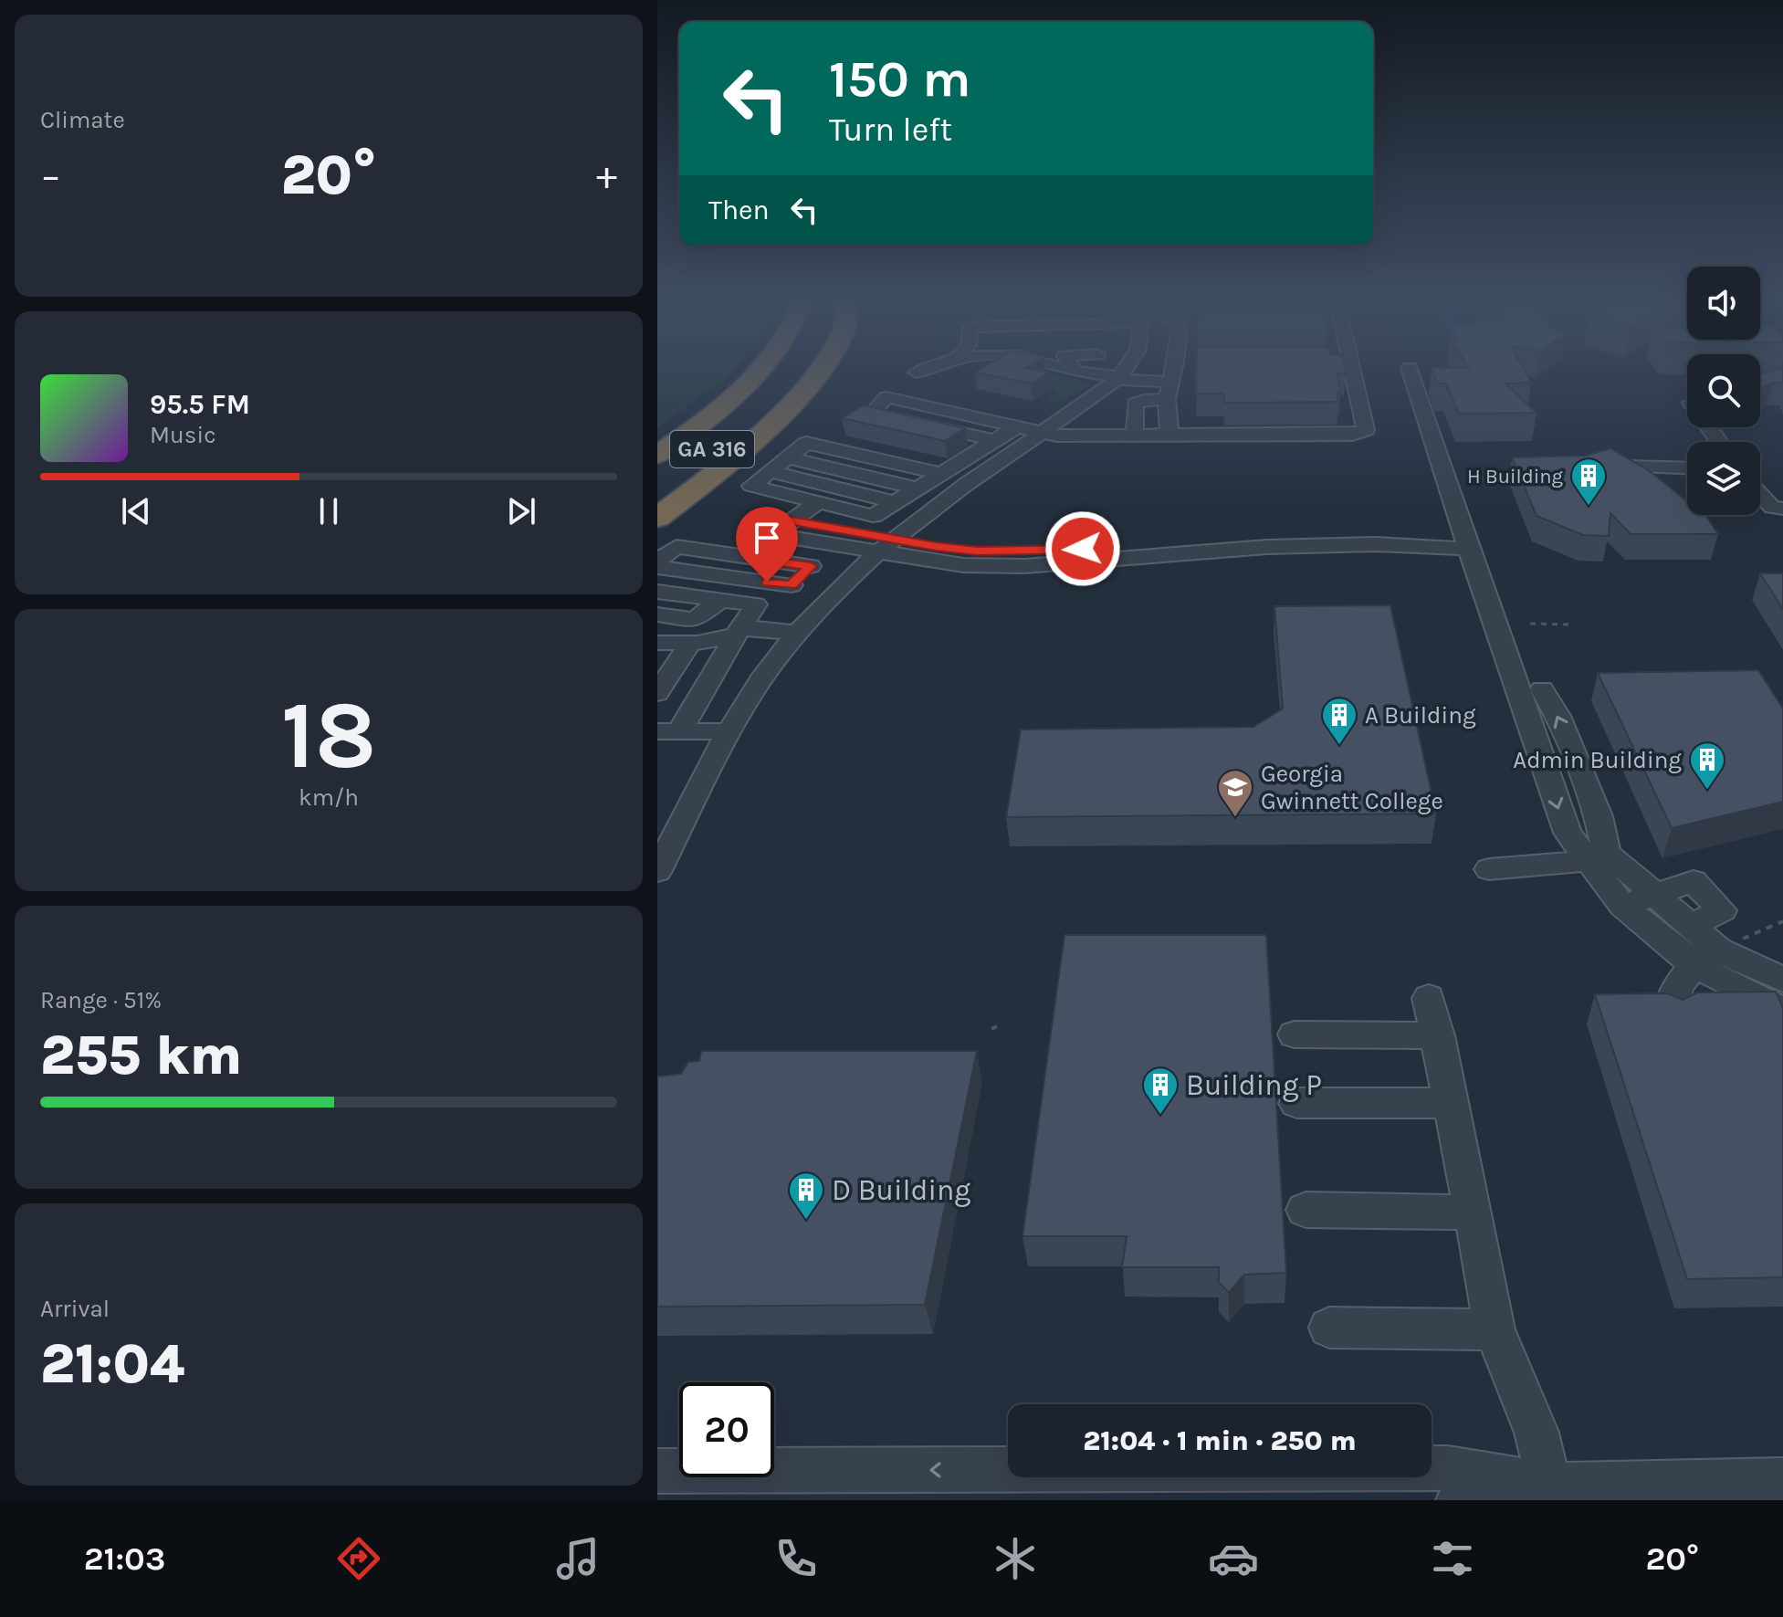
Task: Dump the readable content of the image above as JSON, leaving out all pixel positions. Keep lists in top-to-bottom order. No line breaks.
{"streets":{"highway":["GA 316"]},"places":{"building":["H Building","A Building","Admin Building","Building P","D Building"],"school or university":["Georgia Gwinnett College"]},"page":{"tile":["Climate",["18","km/h"],["Range · 51%","255 km"],["Arrival","21:04"]],"turn":["150 m","Turn left"],"heat":["−","20°","+"],"then":"Then","song":["95.5 FM","Music"],"limit":"20","trip":"21:04 · 1 min · 250 m","tabs":["21:03","20°"]}}
